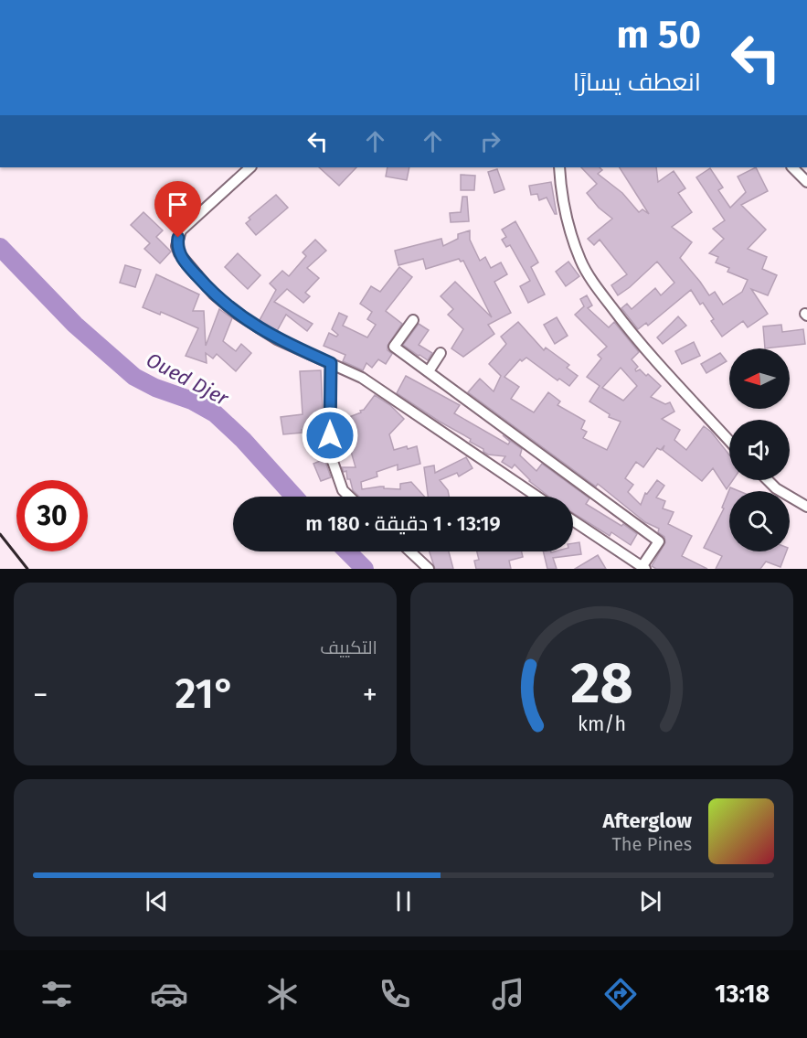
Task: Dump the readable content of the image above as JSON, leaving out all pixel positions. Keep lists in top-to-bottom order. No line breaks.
{"water":["Oued Djer"],"north":"left","page":{"turn":["50 m","انعطف يسارًا"],"limit":"30","trip":"13:19 · 1 دقيقة · 180 m","tile":"التكييف","heat":["−","21°","+"],"song":["Afterglow","The Pines"],"tabs":"13:18","gauge":["28","km/h"]}}
